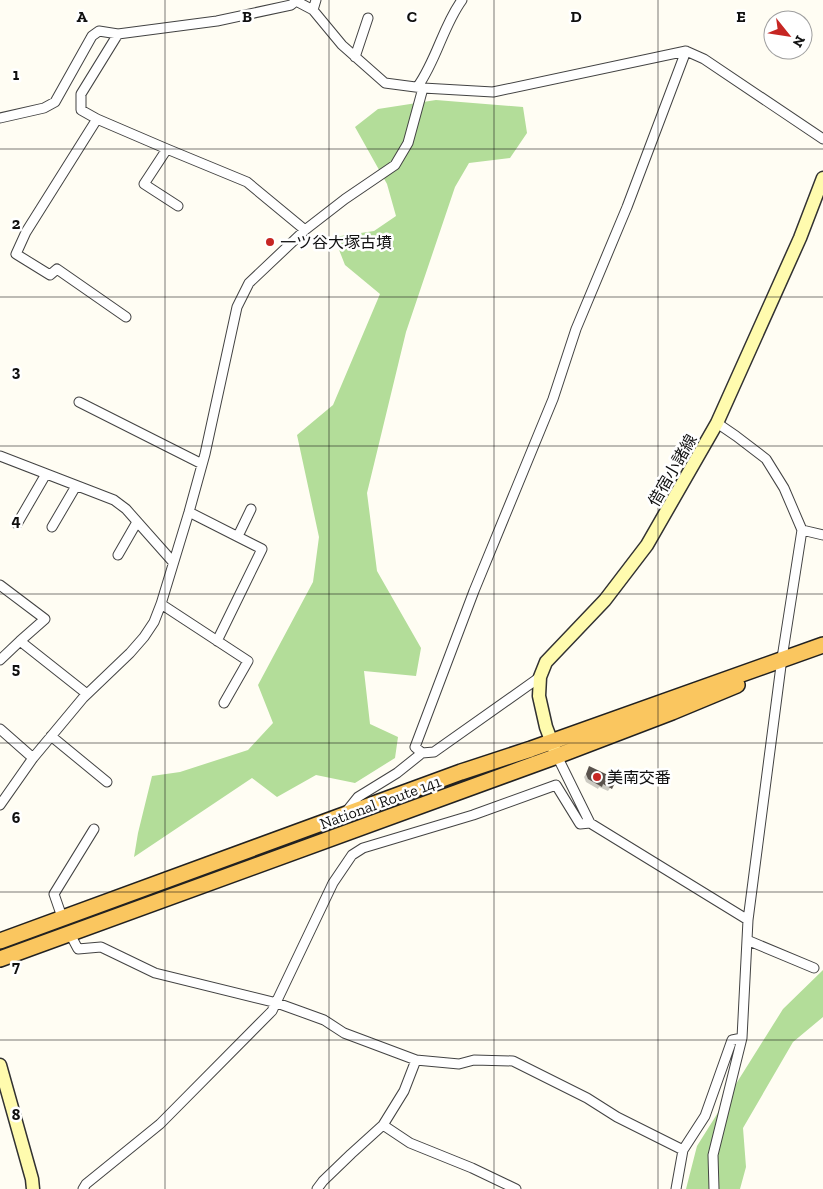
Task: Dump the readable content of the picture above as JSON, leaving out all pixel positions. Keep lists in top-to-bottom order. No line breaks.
{"streets":{"highway":["National Route 141"],"main road":["借宿小諸線"]},"places":["一ツ谷大塚古墳","美南交番"],"north":"bottom right","grid":{"columns":["A","B","C","D","E"],"rows":["1","2","3","4","5","6","7","8"]}}
